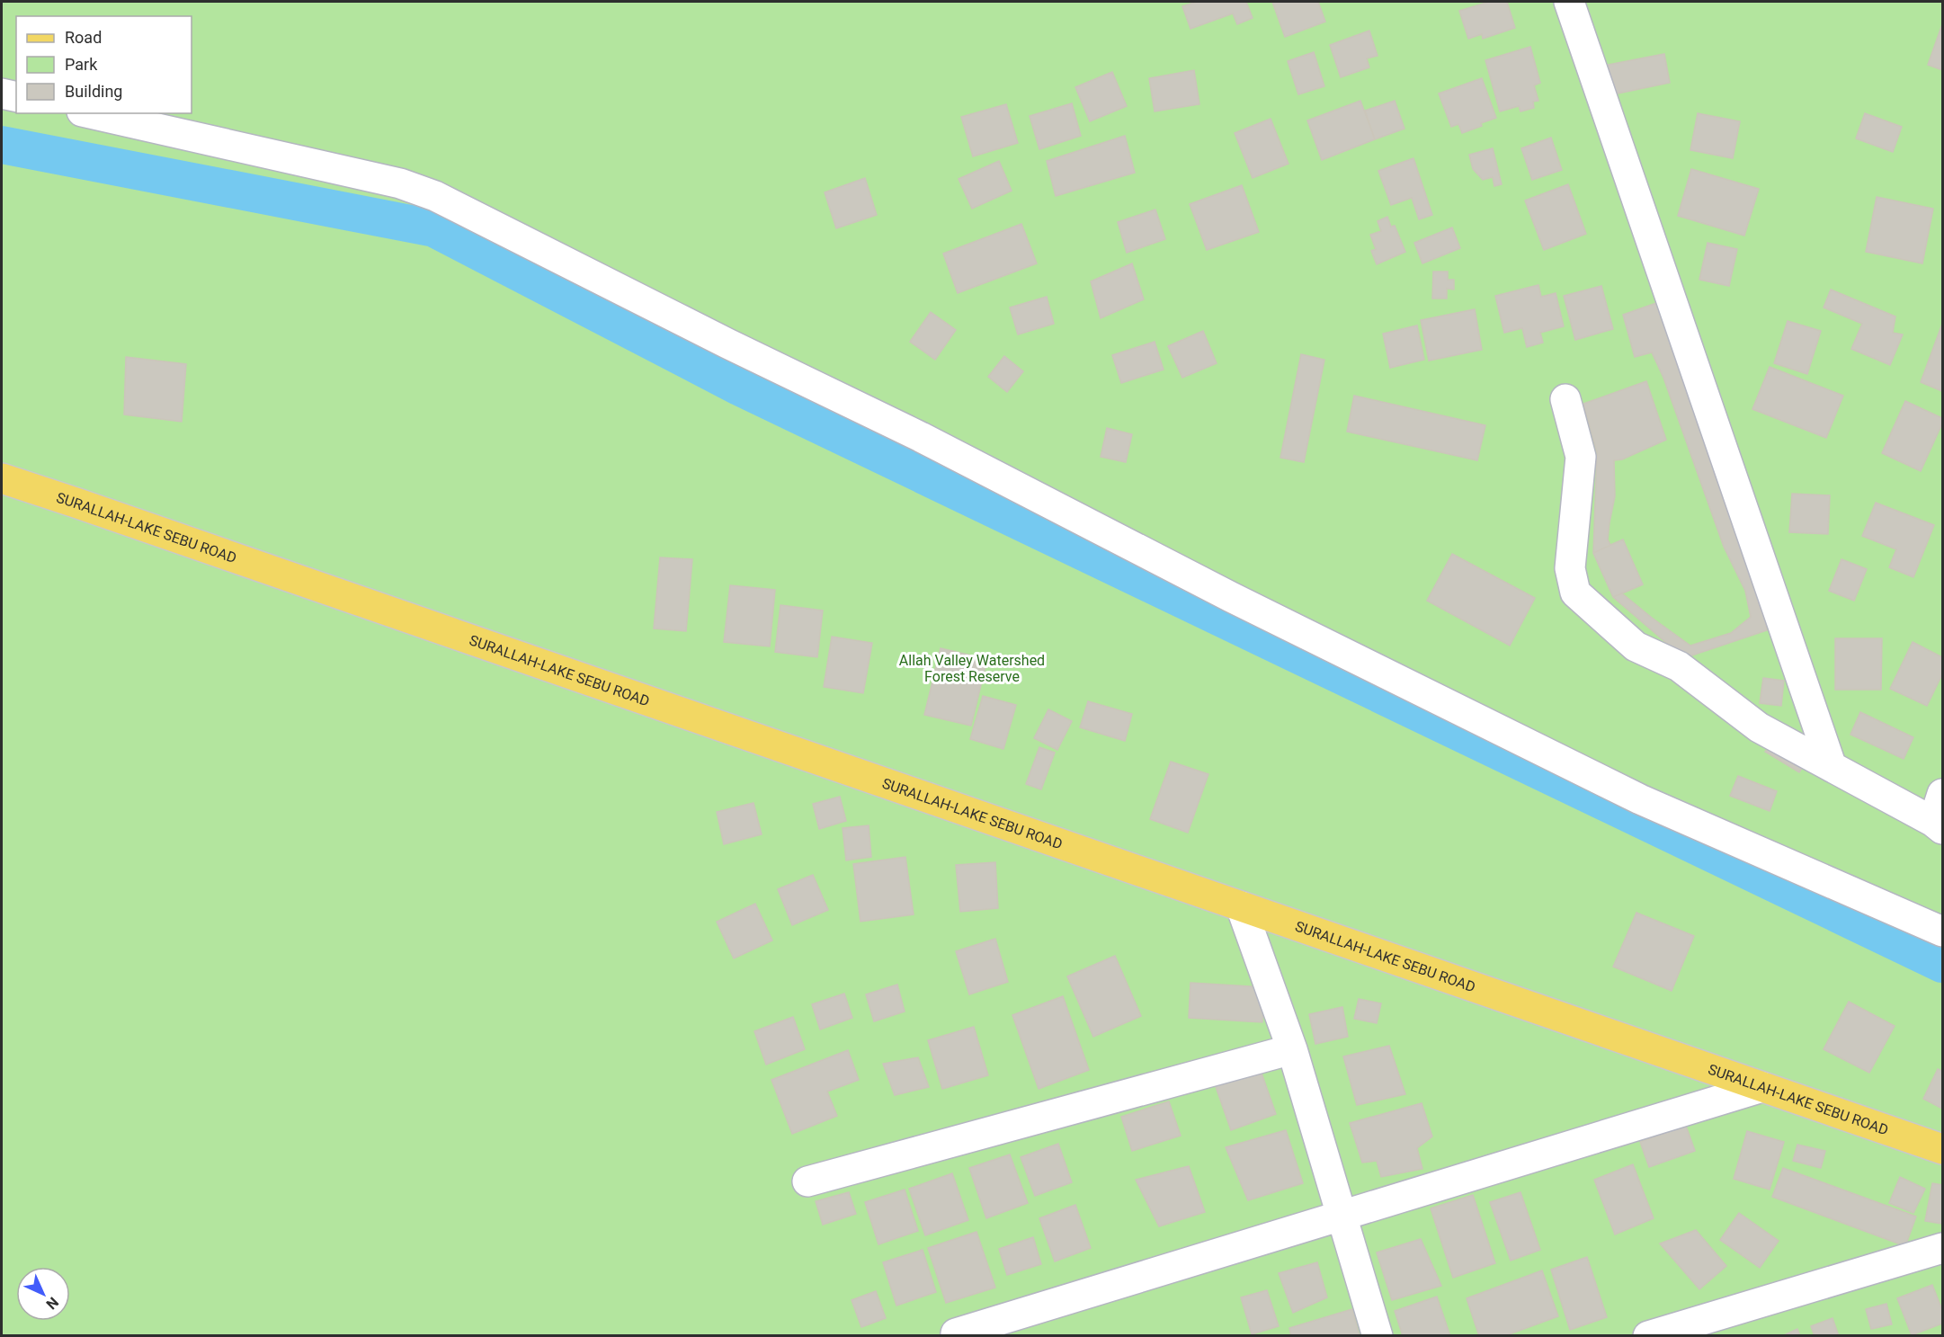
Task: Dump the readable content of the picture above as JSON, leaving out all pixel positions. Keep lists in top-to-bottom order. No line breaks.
{"streets":{"main road":["SURALLAH-LAKE SEBU ROAD"]},"parks":["Allah Valley Watershed Forest Reserve"],"legend":["Road","Park","Building"],"north":"bottom right"}
